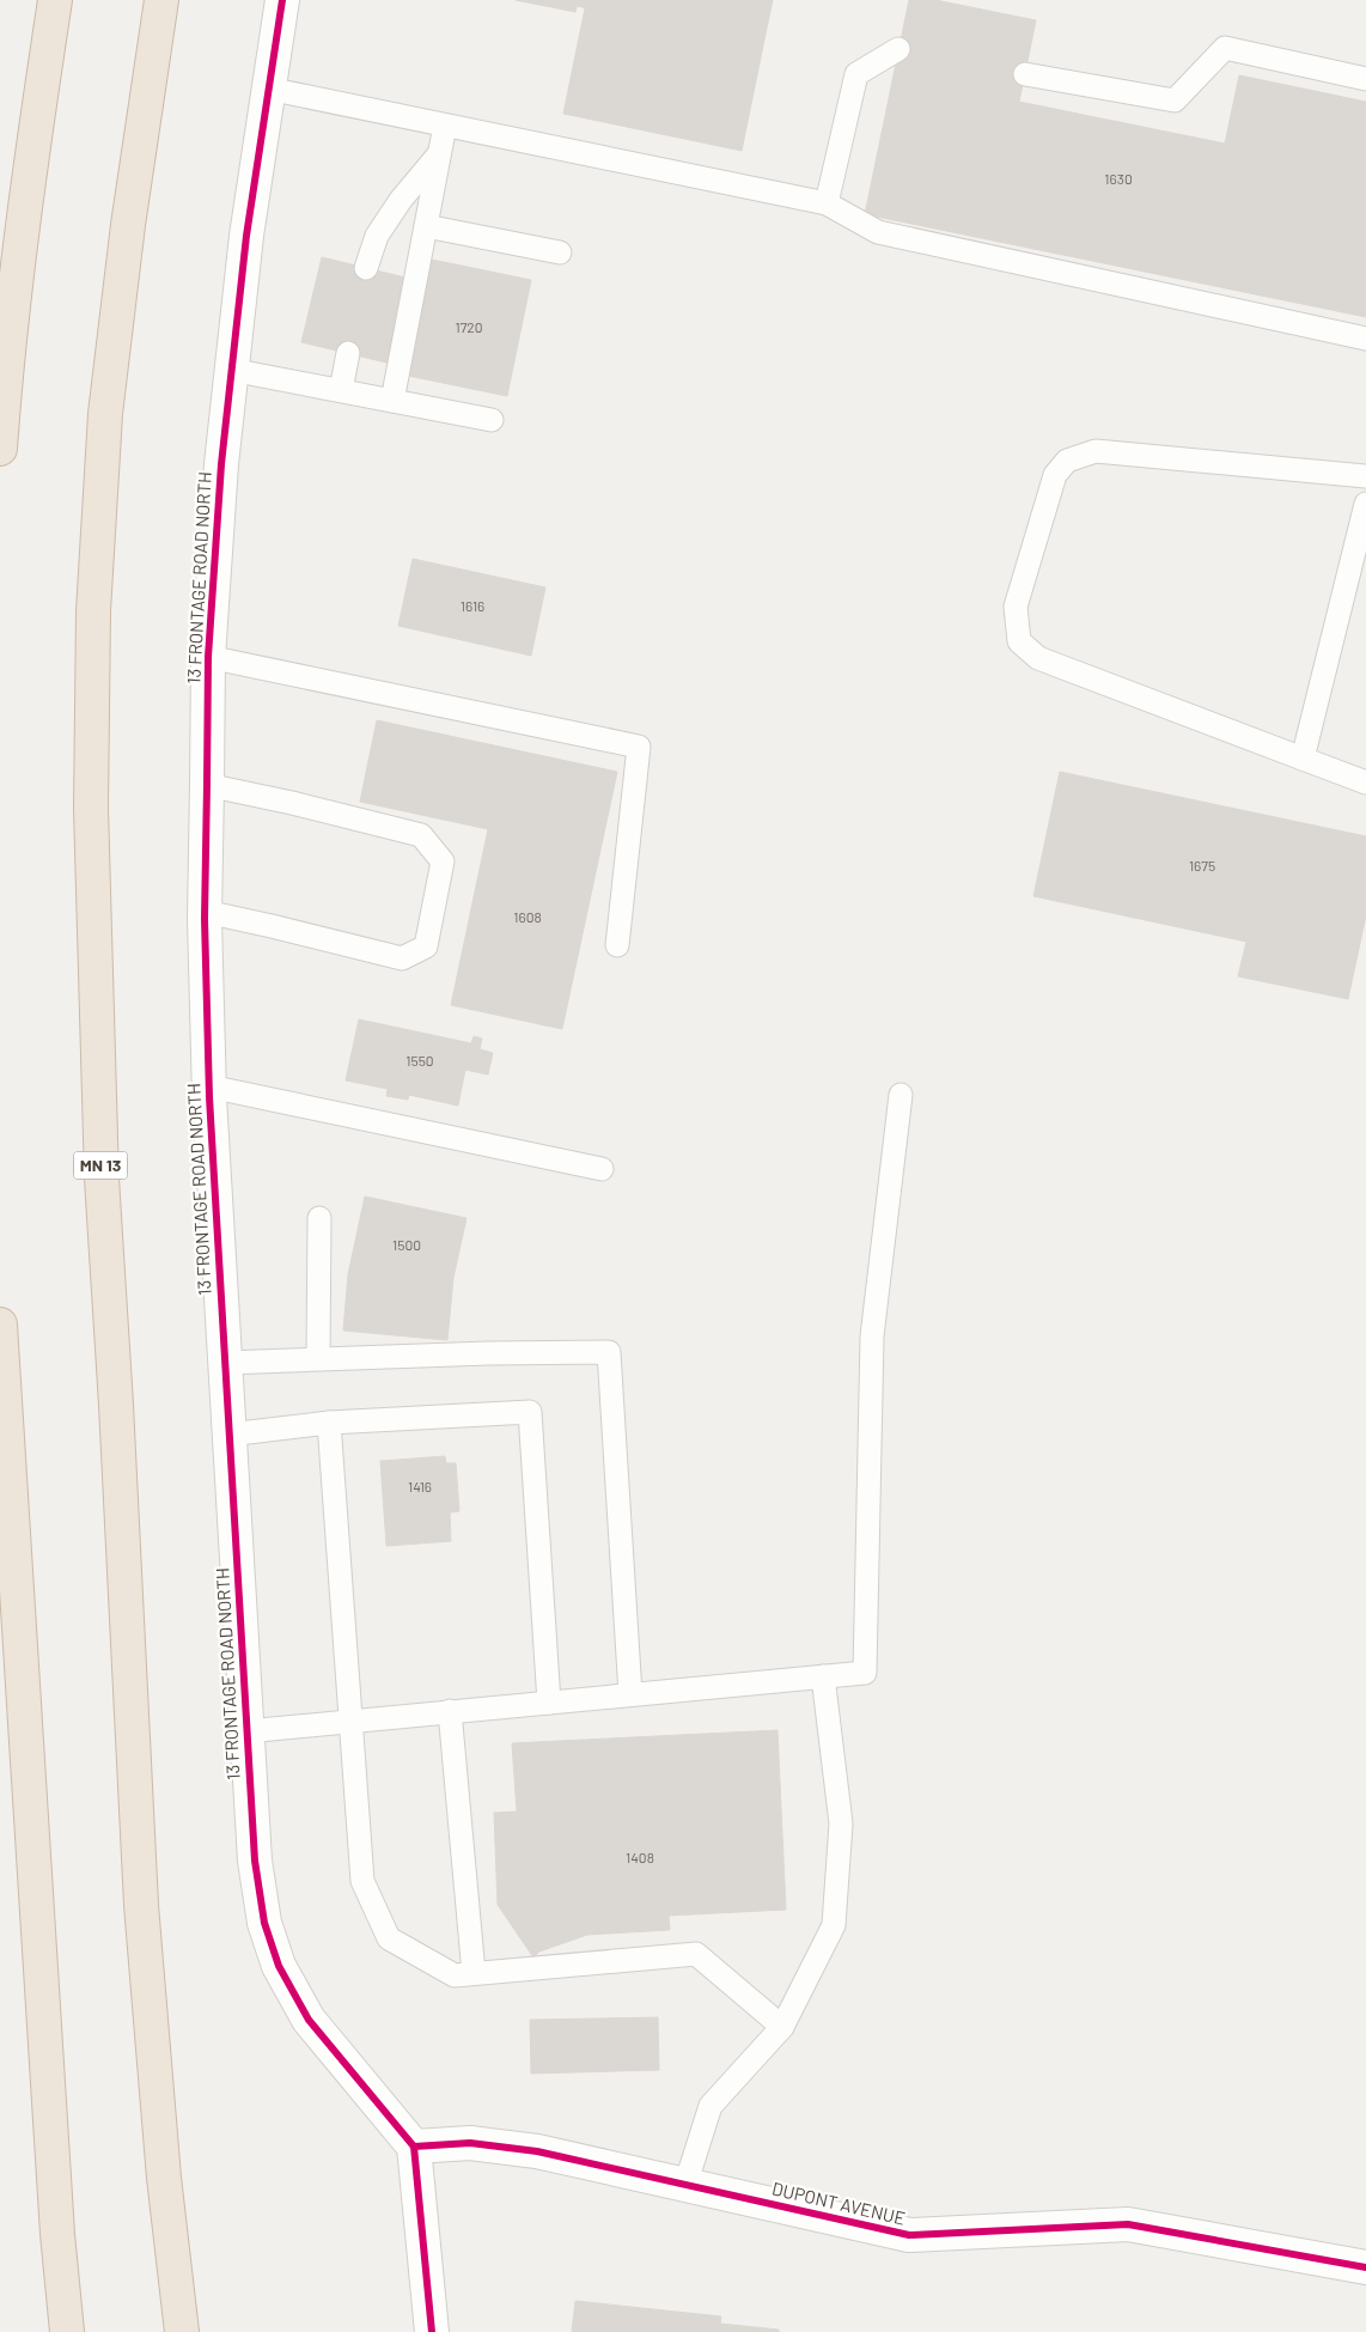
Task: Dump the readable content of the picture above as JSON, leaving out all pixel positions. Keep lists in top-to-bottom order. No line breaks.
{"streets":{"highway":["MN 13"],"street":["13 FRONTAGE ROAD NORTH","DUPONT AVENUE"]},"crossings":[["13 FRONTAGE ROAD NORTH","DUPONT AVENUE"]],"house_numbers":["1630","1720","1616","1675","1608","1550","1500","1416","1408"]}
